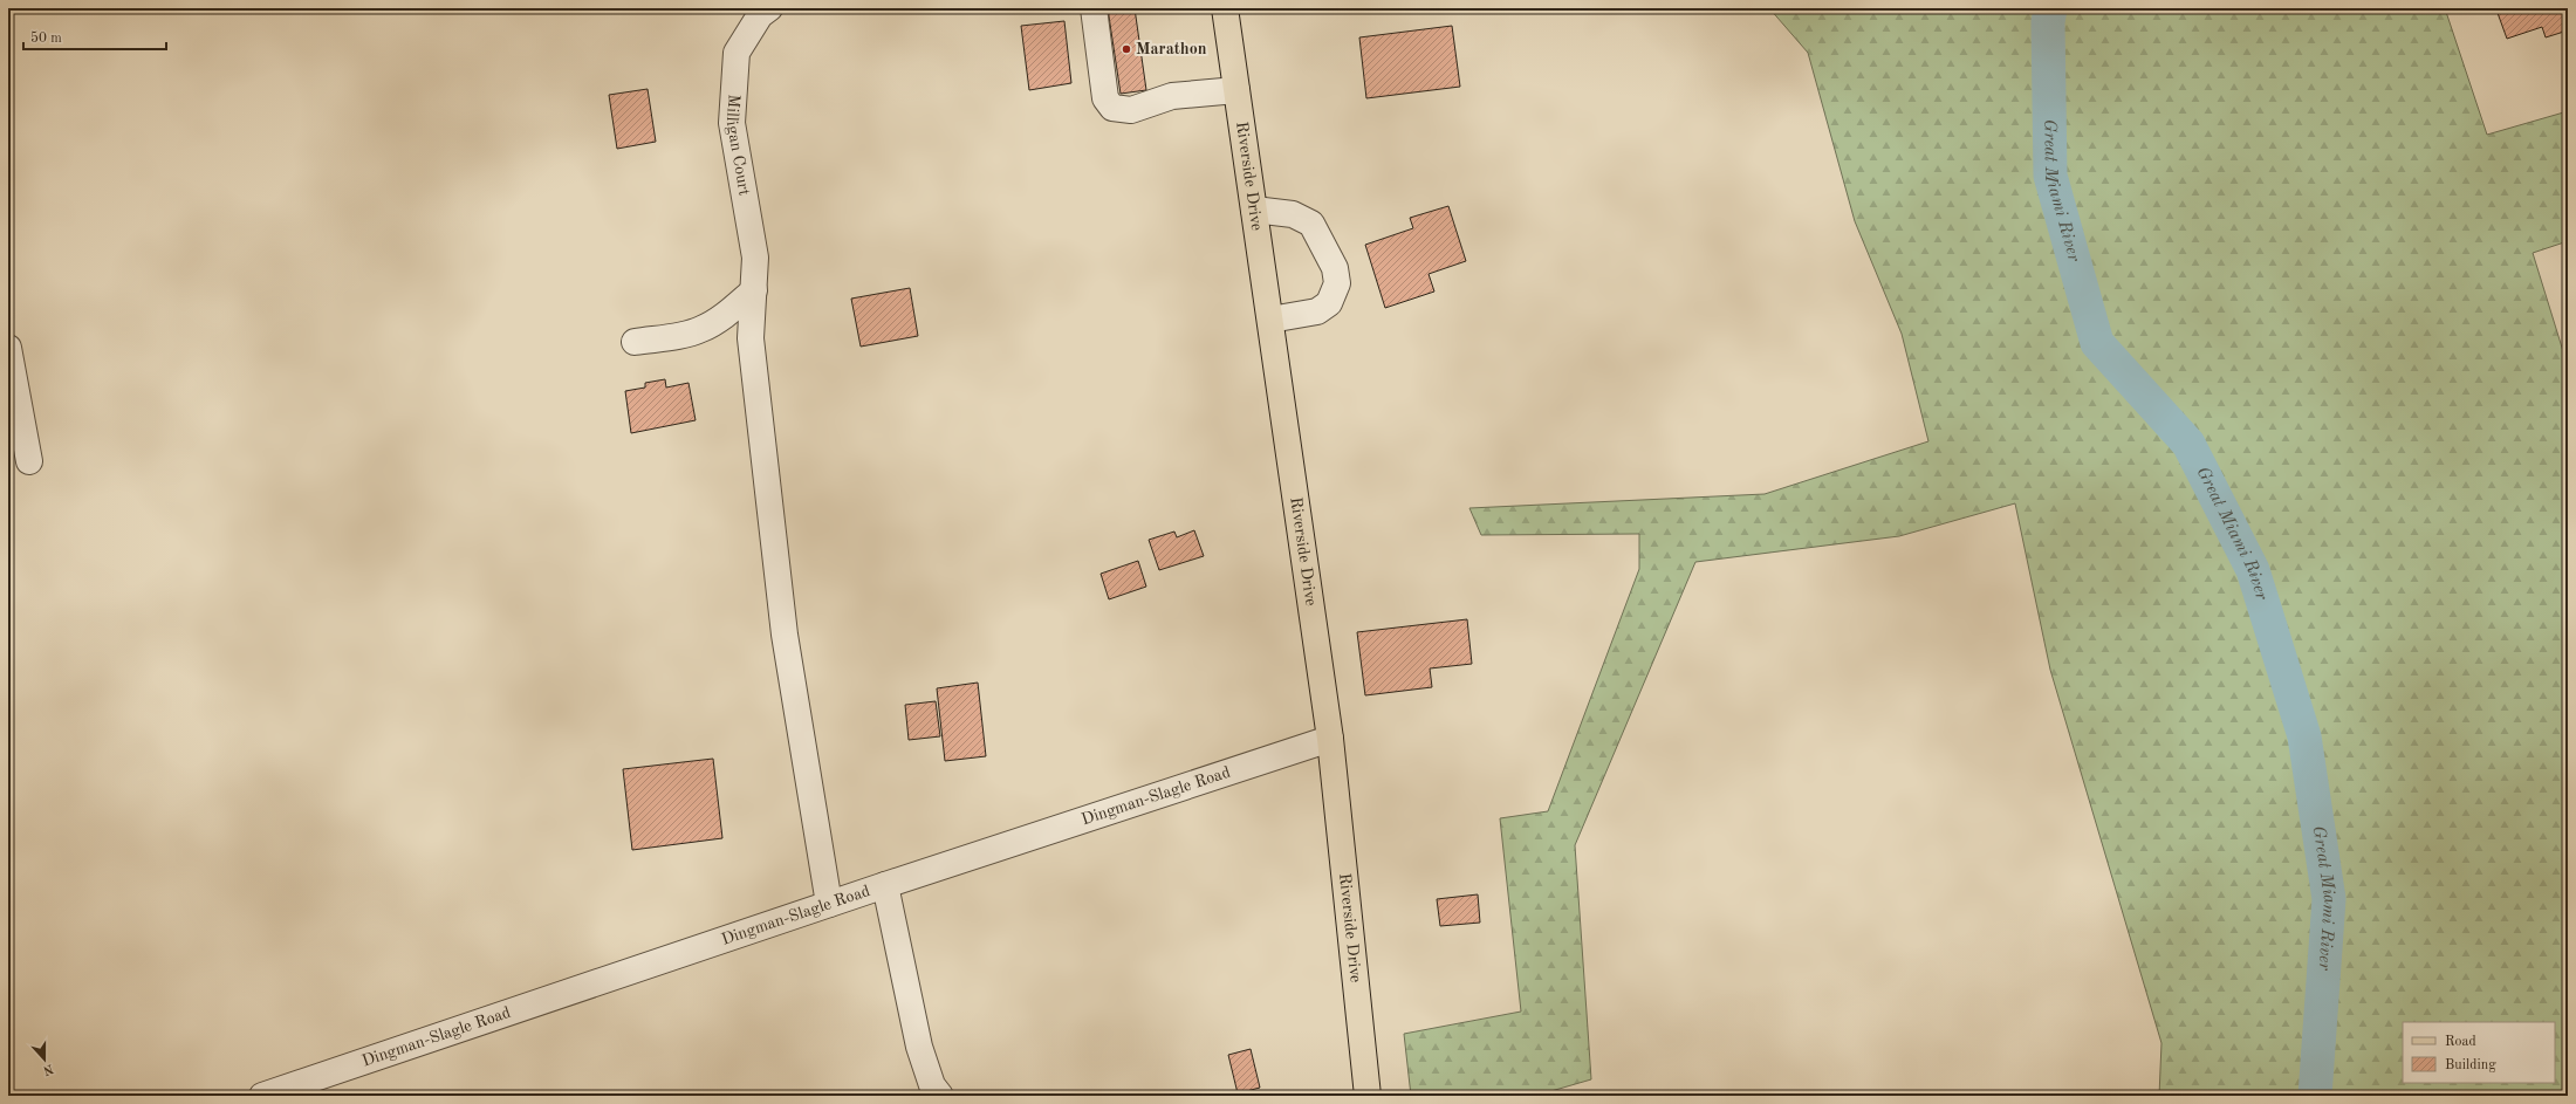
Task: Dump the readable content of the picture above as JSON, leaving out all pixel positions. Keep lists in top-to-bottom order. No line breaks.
{"streets":{"main road":["Riverside Drive"],"street":["Milligan Court","Dingman-Slagle Road"]},"crossings":[["Milligan Court","Dingman-Slagle Road"],["Riverside Drive","Dingman-Slagle Road"]],"water":["Great Miami River"],"places":["Marathon"],"legend":["Road","Building"],"scale_bar":"50 m","north":"bottom"}
